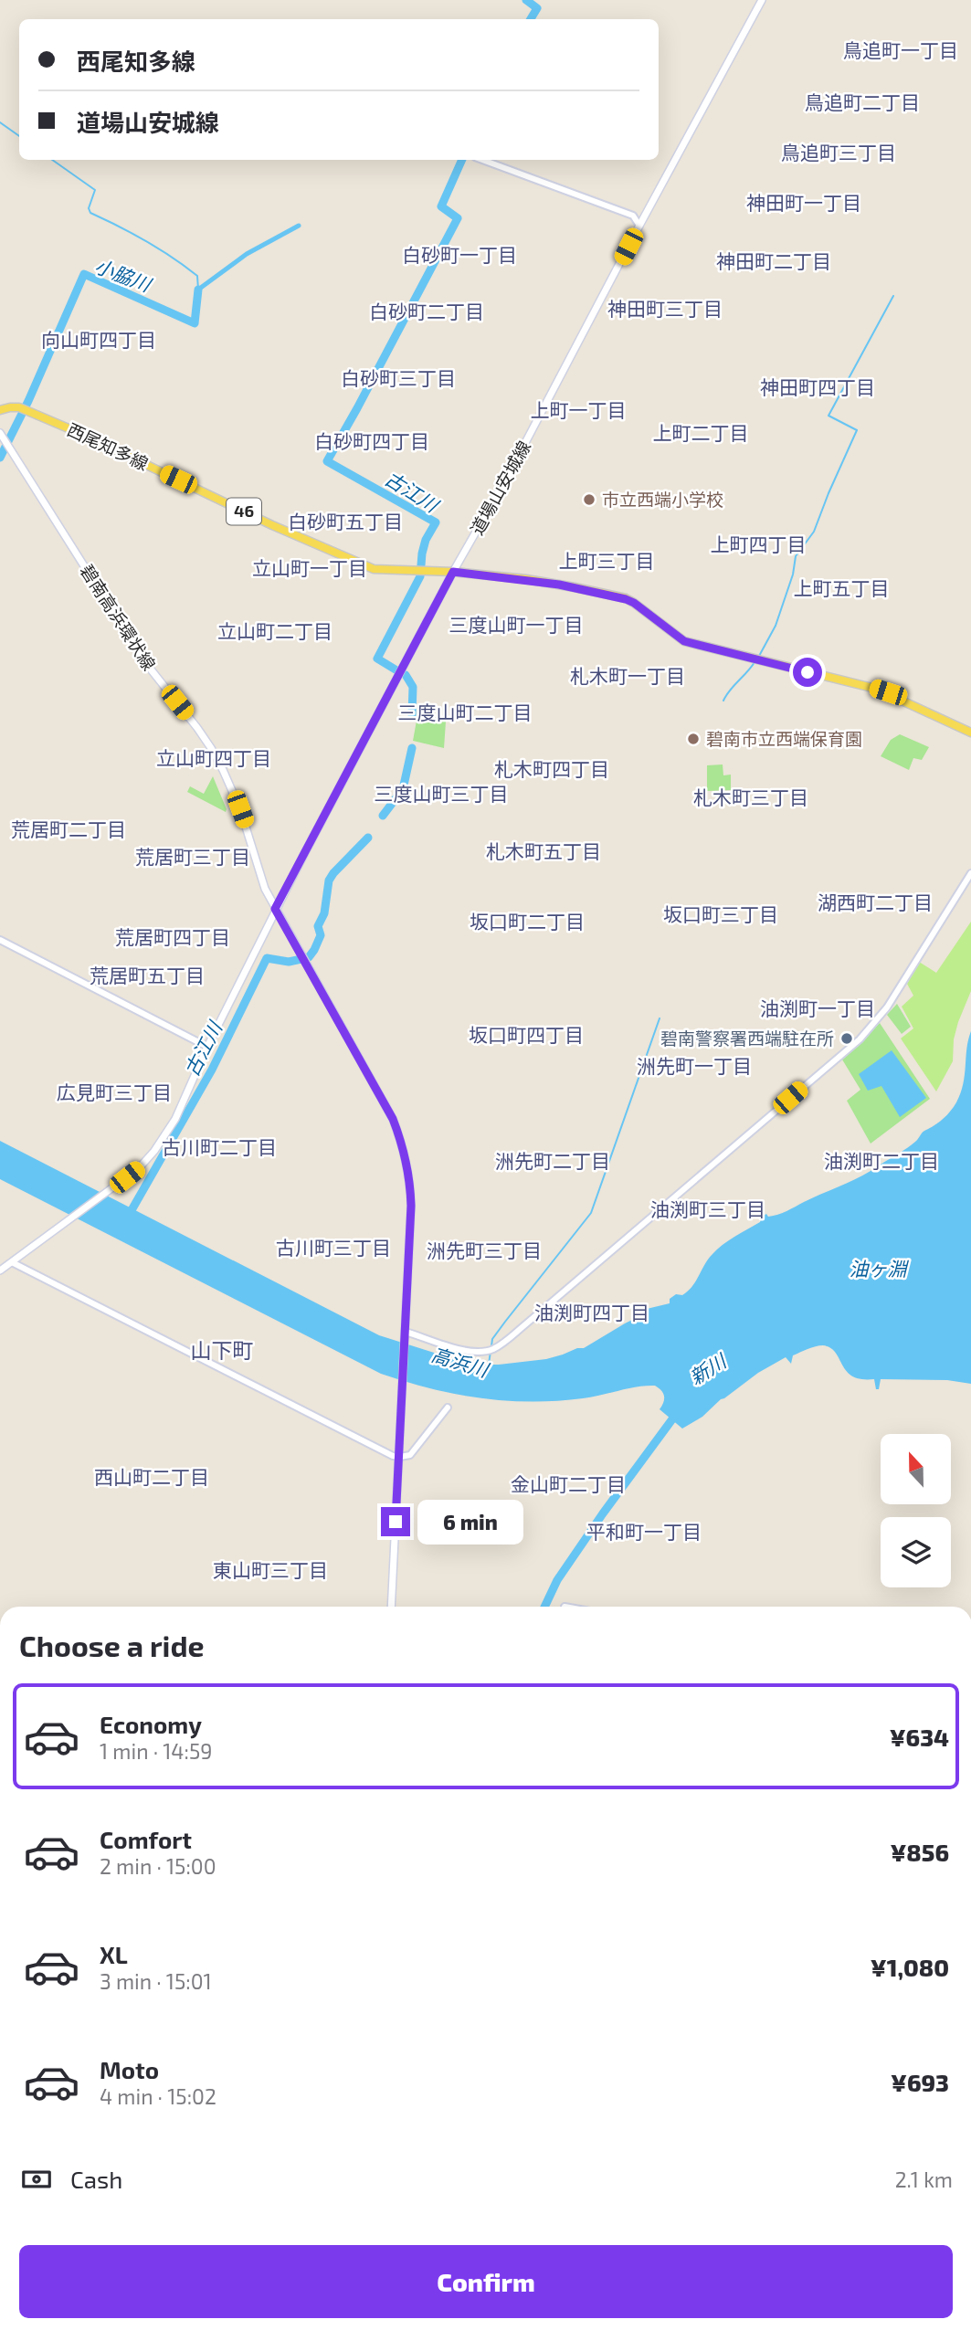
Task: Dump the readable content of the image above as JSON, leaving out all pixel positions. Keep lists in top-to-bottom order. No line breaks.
{"streets":{"main road":["西尾知多線","道場山安城線","46","碧南高浜環状線"]},"crossings":[["西尾知多線","道場山安城線"],["道場山安城線","碧南高浜環状線"]],"districts":["鳥追町一丁目","鳥追町二丁目","鳥追町三丁目","神田町一丁目","白砂町一丁目","神田町二丁目","神田町三丁目","白砂町二丁目","向山町四丁目","白砂町三丁目","神田町四丁目","上町一丁目","上町二丁目","白砂町四丁目","白砂町五丁目","上町四丁目","上町三丁目","立山町一丁目","上町五丁目","三度山町一丁目","立山町二丁目","札木町一丁目","三度山町二丁目","立山町四丁目","札木町四丁目","三度山町三丁目","札木町三丁目","荒居町二丁目","札木町五丁目","荒居町三丁目","湖西町二丁目","坂口町三丁目","坂口町二丁目","荒居町四丁目","荒居町五丁目","油渕町一丁目","坂口町四丁目","洲先町一丁目","広見町三丁目","古川町二丁目","洲先町二丁目","油渕町二丁目","油渕町三丁目","古川町三丁目","洲先町三丁目","油渕町四丁目","山下町","西山町二丁目","金山町二丁目","平和町一丁目","東山町三丁目"],"water":["小脇川","古江川","油ヶ淵","高浜川","新川"],"places":["市立西端小学校","碧南市立西端保育園","碧南警察署西端駐在所"],"north":"top","page":{"banner":["西尾知多線","道場山安城線"],"bubble":"6 min","heading":"Choose a ride","list":[{"name":"Economy","note":"1 min · 14:59","value":"¥634"},{"name":"Comfort","note":"2 min · 15:00","value":"¥856"},{"name":"XL","note":"3 min · 15:01","value":"¥1,080"},{"name":"Moto","note":"4 min · 15:02","value":"¥693"}],"pay":["Cash","2.1 km"],"buttons":"Confirm"}}
